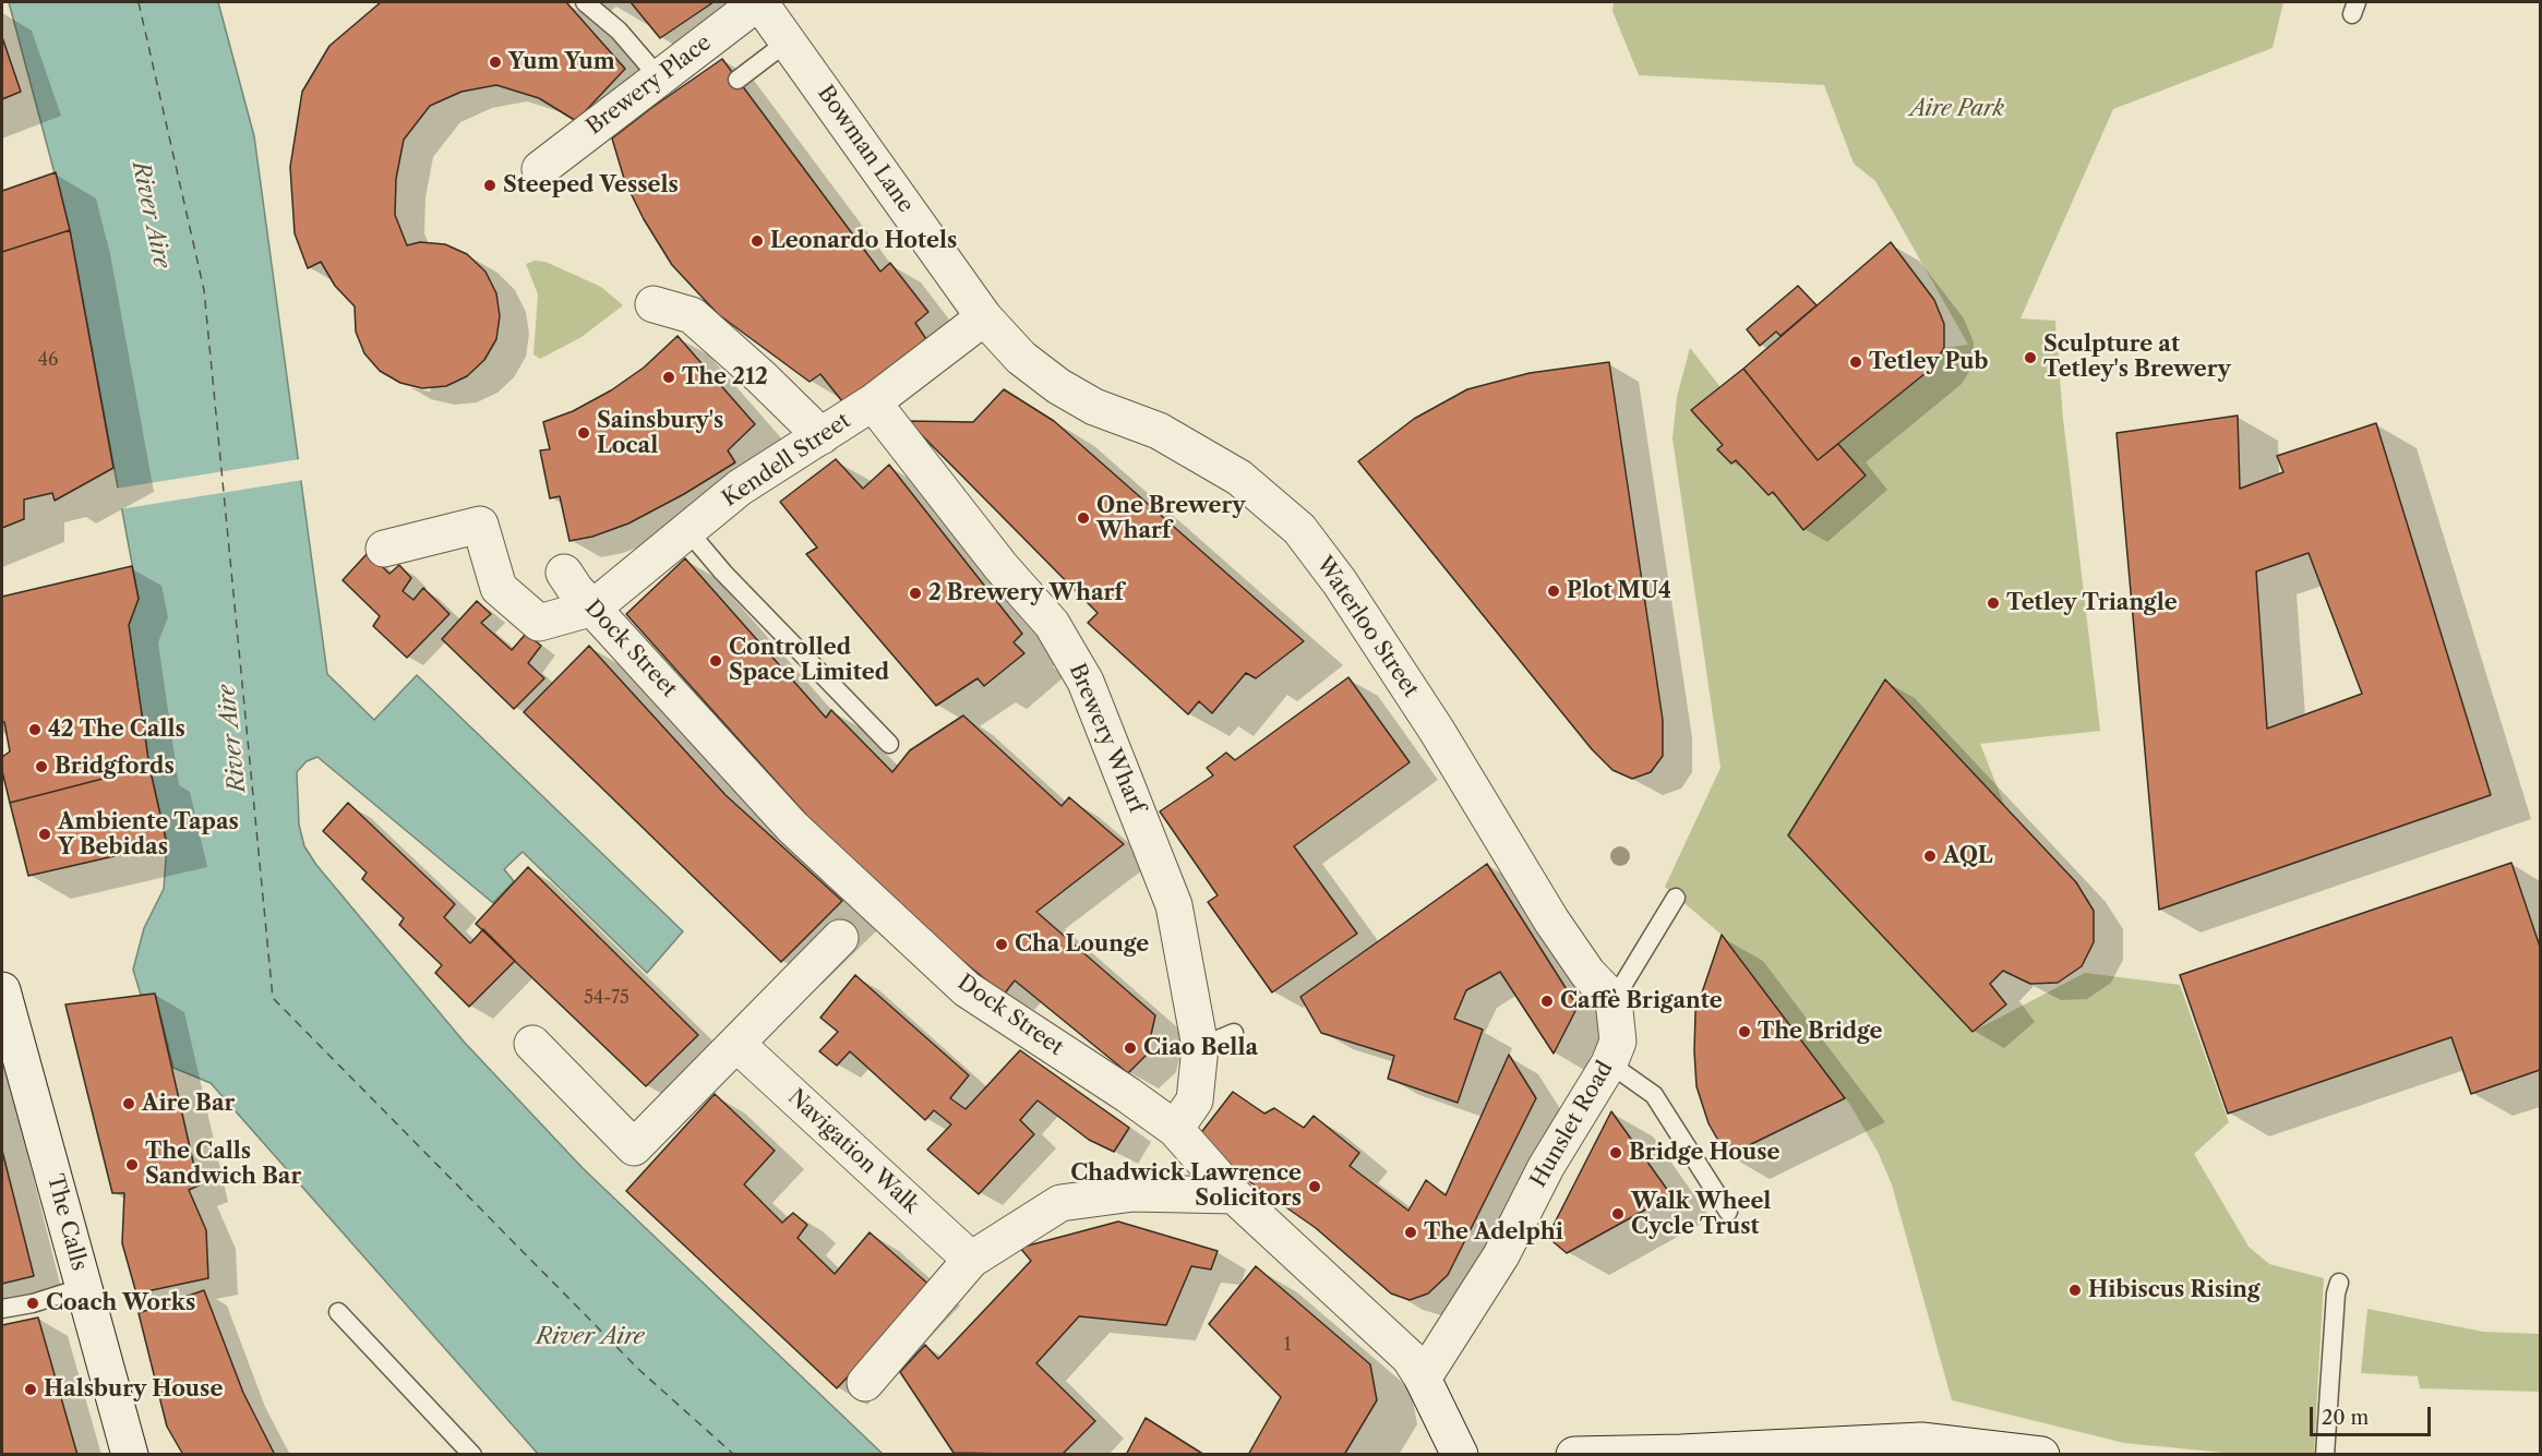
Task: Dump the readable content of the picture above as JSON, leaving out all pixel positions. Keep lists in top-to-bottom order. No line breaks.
{"streets":{"street":["Brewery Place","Bowman Lane","Kendell Street","Waterloo Street","Dock Street","Brewery Wharf","Hunslet Road","Navigation Walk","The Calls"]},"crossings":[["Brewery Place","Bowman Lane"],["Bowman Lane","Kendell Street"],["Bowman Lane","Waterloo Street"],["Kendell Street","Dock Street"],["Kendell Street","Brewery Wharf"],["Waterloo Street","Hunslet Road"],["Dock Street","Brewery Wharf"],["Dock Street","Hunslet Road"]],"water":["River Aire"],"parks":["Aire Park"],"places":["Yum Yum","Steeped Vessels","Leonardo Hotels","Sculpture at Tetley's Brewery","Tetley Pub","The 212","Sainsbury's Local","One Brewery Wharf","Plot MU4","2 Brewery Wharf","Tetley Triangle","Controlled Space Limited","42 The Calls","Bridgfords","Ambiente Tapas Y Bebidas","AQL","Cha Lounge","Caffè Brigante","The Bridge","Ciao Bella","Aire Bar","Bridge House","The Calls Sandwich Bar","Chadwick Lawrence Solicitors","Walk Wheel Cycle Trust","The Adelphi","Hibiscus Rising","Coach Works","Halsbury House"],"house_numbers":["46","54-75","1"],"scale_bar":"20 m"}
